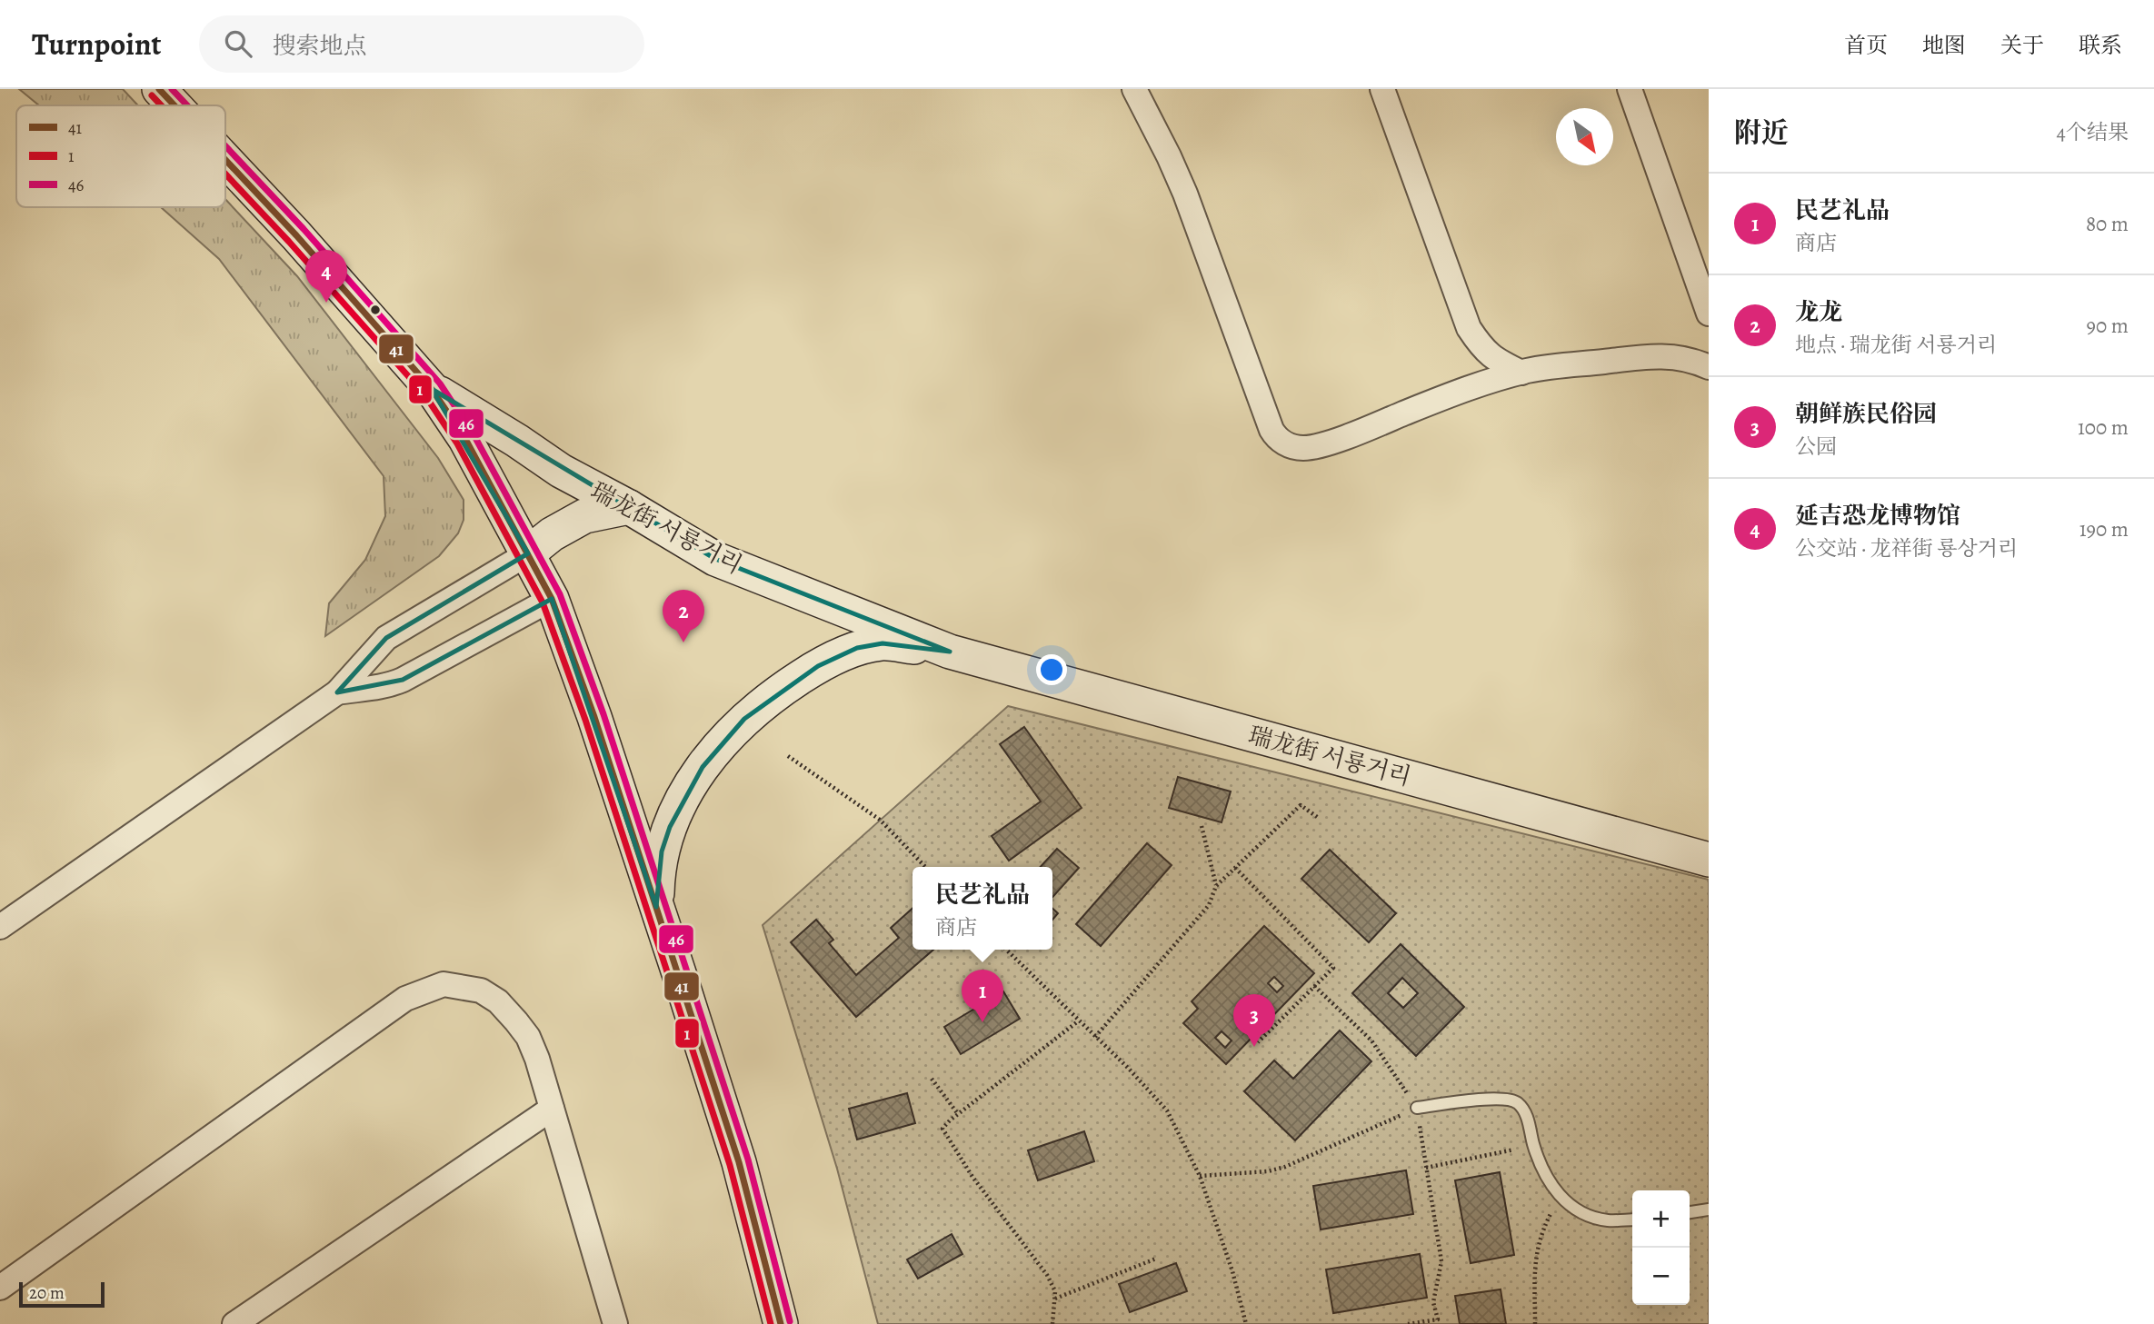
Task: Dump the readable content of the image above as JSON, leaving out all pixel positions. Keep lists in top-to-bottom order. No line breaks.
{"streets":{"street":["瑞龙街 서룡거리"]},"lines":["transit line 41","transit line 46","transit line 1"],"legend":["41","1","46"],"scale_bar":"20 m","north":"bottom right","page":{"header":"Turnpoint","search":"搜索地点","nav":["首页","地图","关于","联系"],"heading":["附近","4个结果"],"list":[{"mark":"1","name":"民艺礼品","note":"商店","value":"80 m"},{"mark":"2","name":"龙龙","note":"地点 · 瑞龙街 서룡거리","value":"90 m"},{"mark":"3","name":"朝鲜族民俗园","note":"公园","value":"100 m"},{"mark":"4","name":"延吉恐龙博物馆","note":"公交站 · 龙祥街 룡상거리","value":"190 m"}],"pins":["4","2","1","3"],"popup":["民艺礼品","商店"],"map_buttons":["+","−"],"scale":"20 m"}}
